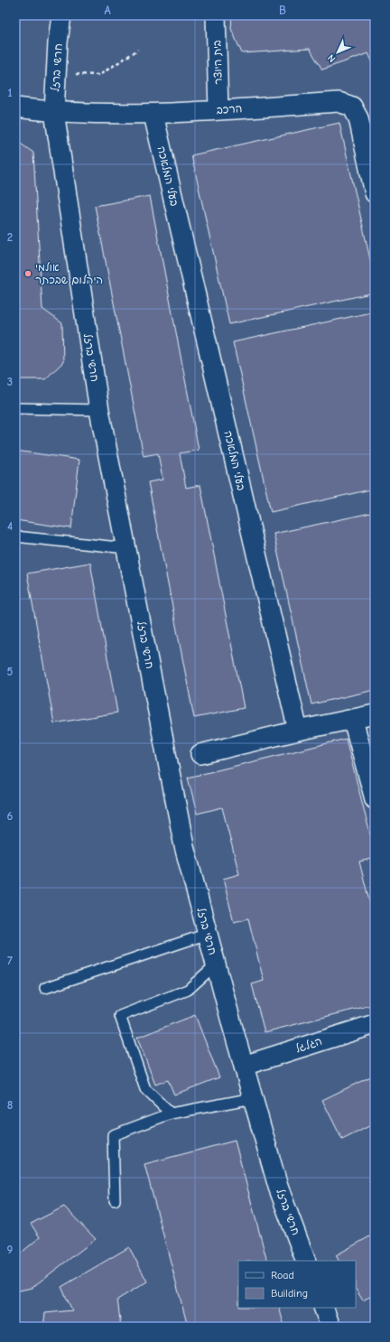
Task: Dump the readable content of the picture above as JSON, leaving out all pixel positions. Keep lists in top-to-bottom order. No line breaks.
{"streets":{"street":["בית היוצר","חרשי ברזל","הרכב","בעלי המלאכה","הגלגל"]},"crossings":[["בית היוצר","הרכב"],["חרשי ברזל","הרכב"],["חרשי ברזל","הגלגל"],["הרכב","בעלי המלאכה"]],"places":["אולמי היהלום שבכתר"],"legend":["Road","Building"],"north":"bottom left","grid":{"columns":["A","B"],"rows":["1","2","3","4","5","6","7","8","9"]}}
